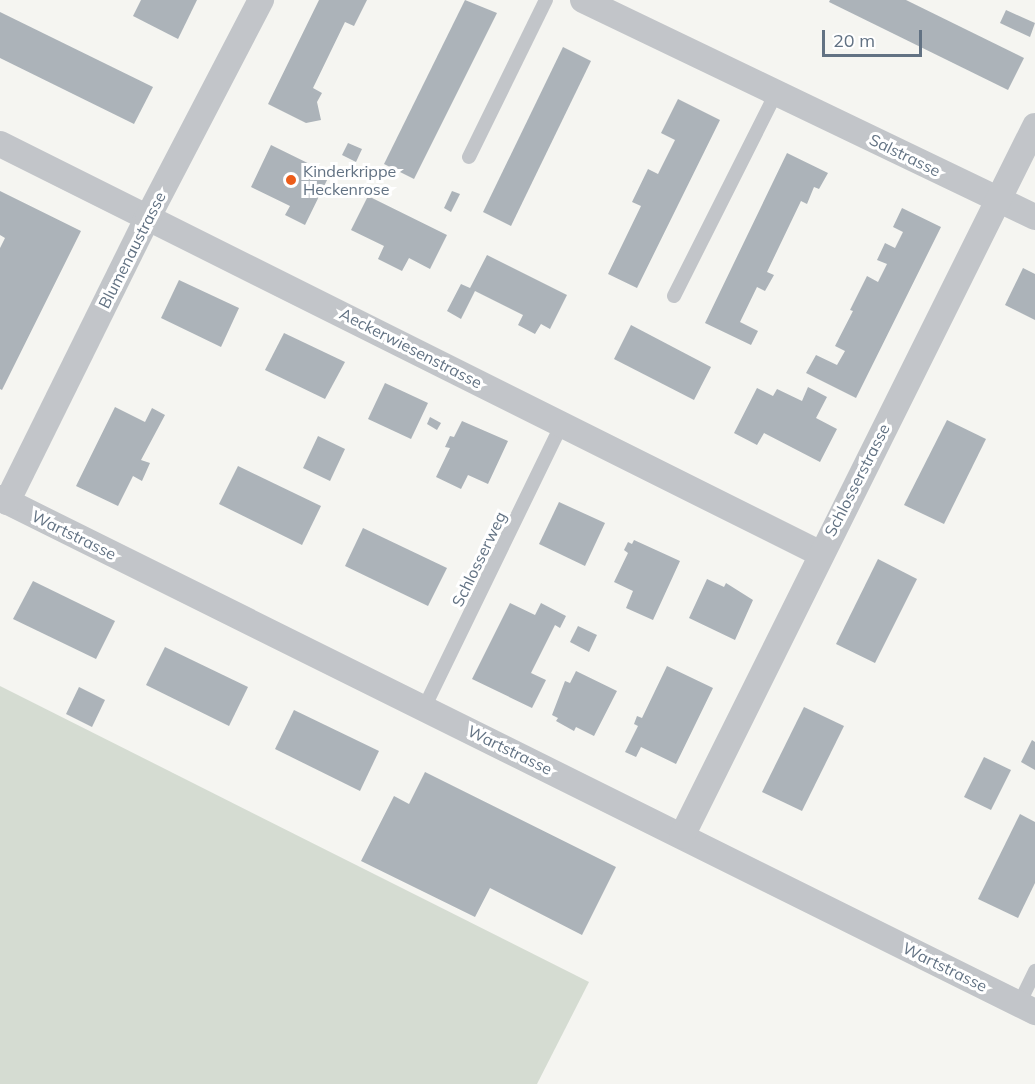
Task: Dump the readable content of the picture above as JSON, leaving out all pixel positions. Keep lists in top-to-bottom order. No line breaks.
{"streets":{"street":["Salstrasse","Blumenaustrasse","Aeckerwiesenstrasse","Schlosserstrasse","Wartstrasse"],"lane":["Schlosserweg"]},"crossings":[["Salstrasse","Schlosserstrasse"],["Blumenaustrasse","Aeckerwiesenstrasse"],["Blumenaustrasse","Wartstrasse"],["Aeckerwiesenstrasse","Schlosserstrasse"],["Aeckerwiesenstrasse","Schlosserweg"],["Schlosserstrasse","Wartstrasse"],["Wartstrasse","Schlosserweg"]],"places":["Kinderkrippe Heckenrose"],"scale_bar":"20 m"}
